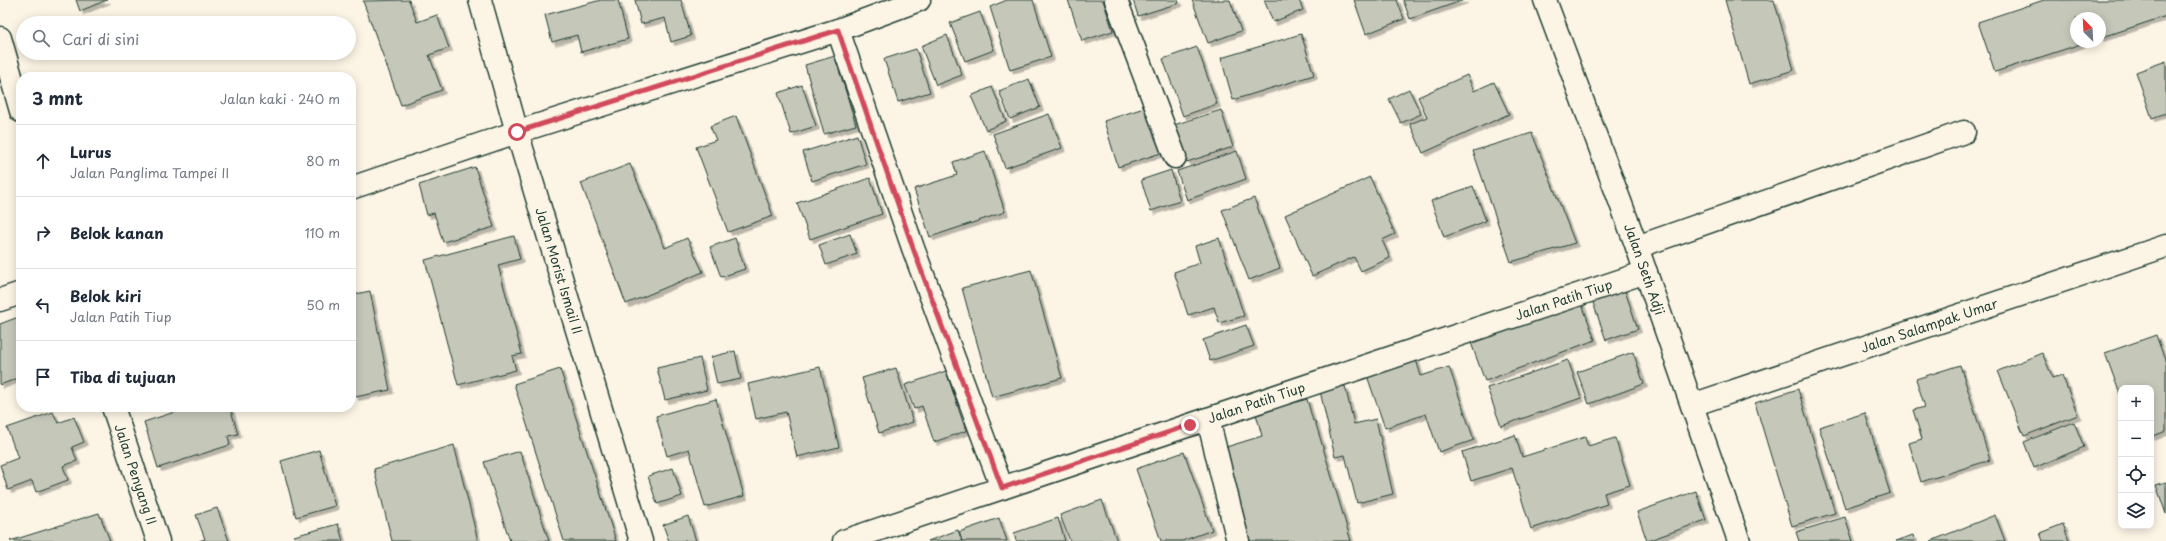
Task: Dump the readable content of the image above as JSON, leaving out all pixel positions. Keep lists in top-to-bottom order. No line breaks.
{"streets":{"street":["Jalan Seth Adji","Jalan Morist Ismail II","Jalan Patih Tiup","Jalan Salampak Umar","Jalan Penyang II"]},"crossings":[["Jalan Seth Adji","Jalan Patih Tiup"],["Jalan Seth Adji","Jalan Salampak Umar"]],"north":"top left","page":{"search":"Cari di sini","heading":["3 mnt","Jalan kaki · 240 m"],"list":[["Lurus","Jalan Panglima Tampei II","80 m"],["Belok kanan","110 m"],["Belok kiri","Jalan Patih Tiup","50 m"],"Tiba di tujuan"],"map_buttons":["+","−"]}}
